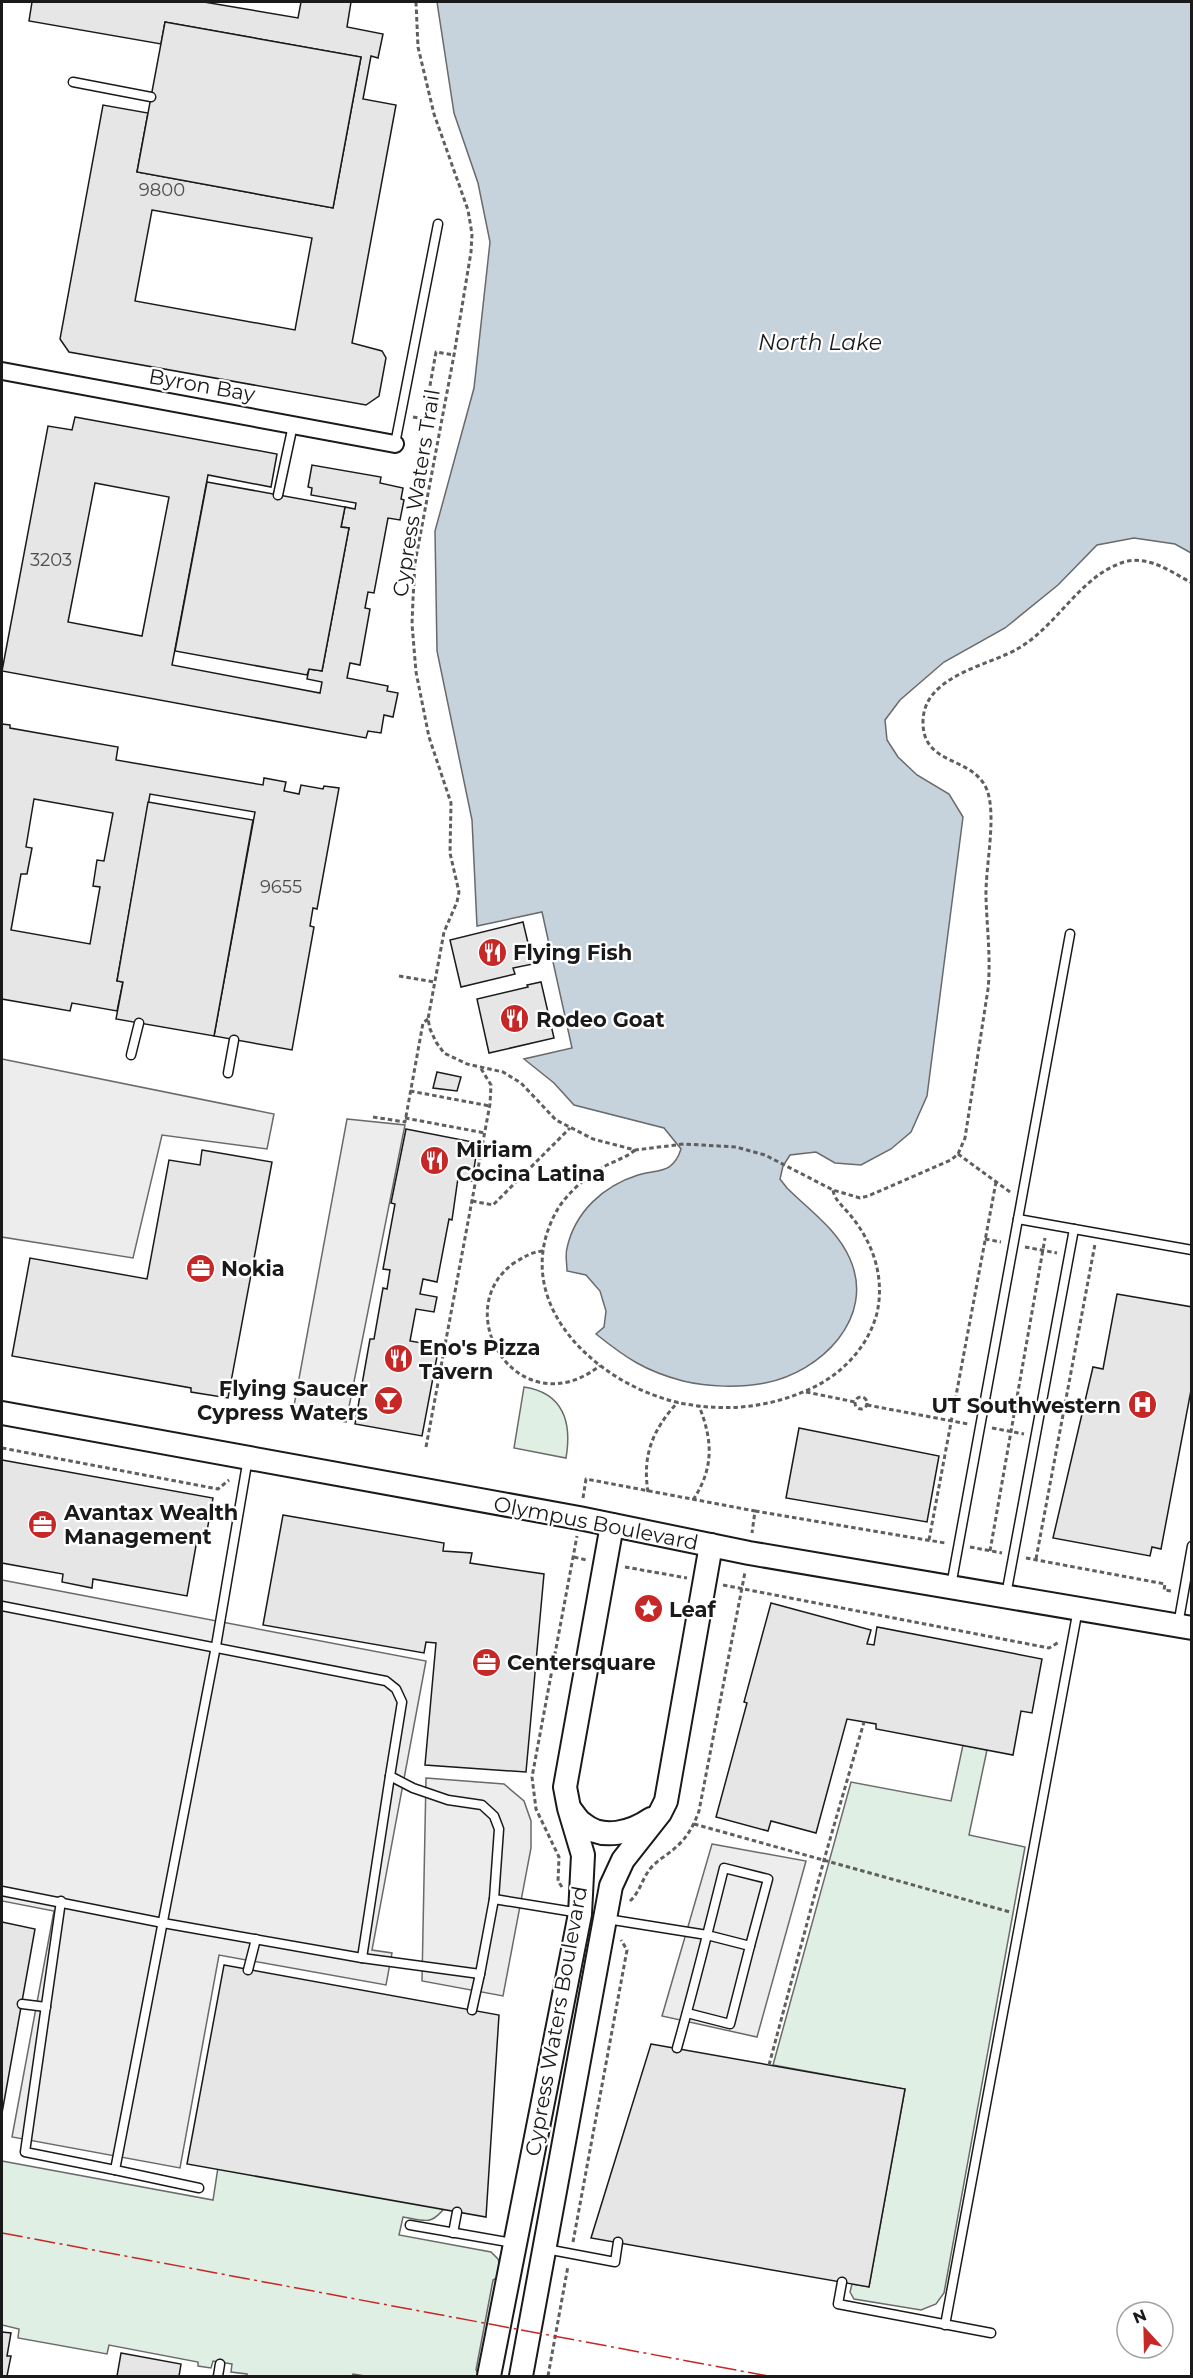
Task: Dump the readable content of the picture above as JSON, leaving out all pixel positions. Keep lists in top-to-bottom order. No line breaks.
{"streets":{"street":["Byron Bay","Olympus Boulevard","Cypress Waters Boulevard"],"path":["Cypress Waters Trail"]},"crossings":[["Olympus Boulevard","Cypress Waters Boulevard"]],"water":["North Lake"],"places":{"restaurant":["Flying Fish","Rodeo Goat","Miriam Cocina Latina","Eno's Pizza Tavern"],"office":["Nokia","Avantax Wealth Management","Centersquare"],"bar":["Flying Saucer Cypress Waters"],"hospital":["UT Southwestern"],"place":["Leaf"]},"house_numbers":["9800","3203","9655"],"north":"top"}
